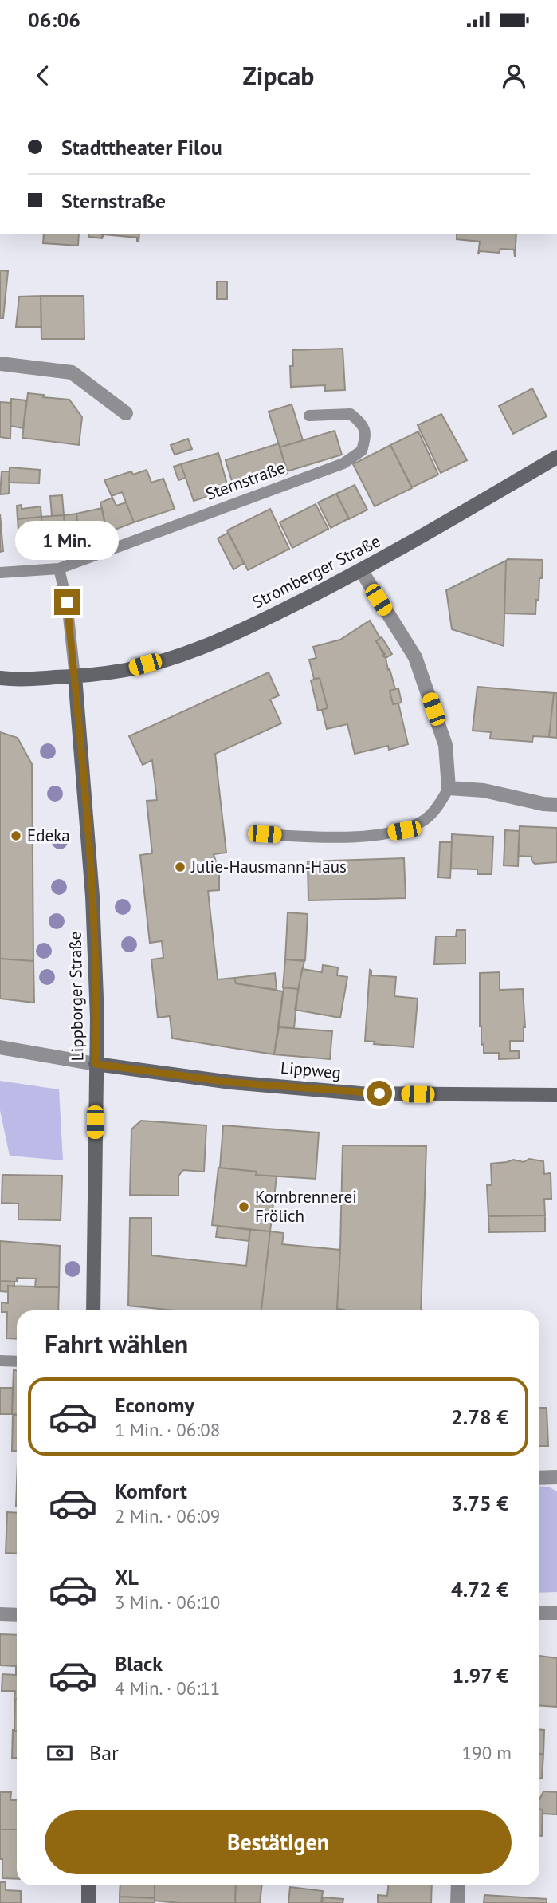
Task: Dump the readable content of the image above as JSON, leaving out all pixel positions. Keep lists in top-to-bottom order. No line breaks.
{"streets":{"main road":["Stromberger Straße","Lippborger Straße","Lippweg"],"lane":["Sternstraße"]},"crossings":[["Stromberger Straße","Lippborger Straße"],["Lippborger Straße","Lippweg"]],"places":["Edeka","Julie-Hausmann-Haus","Kornbrennerei Frölich"],"page":{"status":"06:06","header":"Zipcab","banner":["Stadttheater Filou","Sternstraße"],"bubble":"1 Min.","heading":"Fahrt wählen","list":[{"name":"Economy","note":"1 Min. · 06:08","value":"2.78 €"},{"name":"Komfort","note":"2 Min. · 06:09","value":"3.75 €"},{"name":"XL","note":"3 Min. · 06:10","value":"4.72 €"},{"name":"Black","note":"4 Min. · 06:11","value":"1.97 €"}],"pay":["Bar","190 m"],"buttons":"Bestätigen"}}
